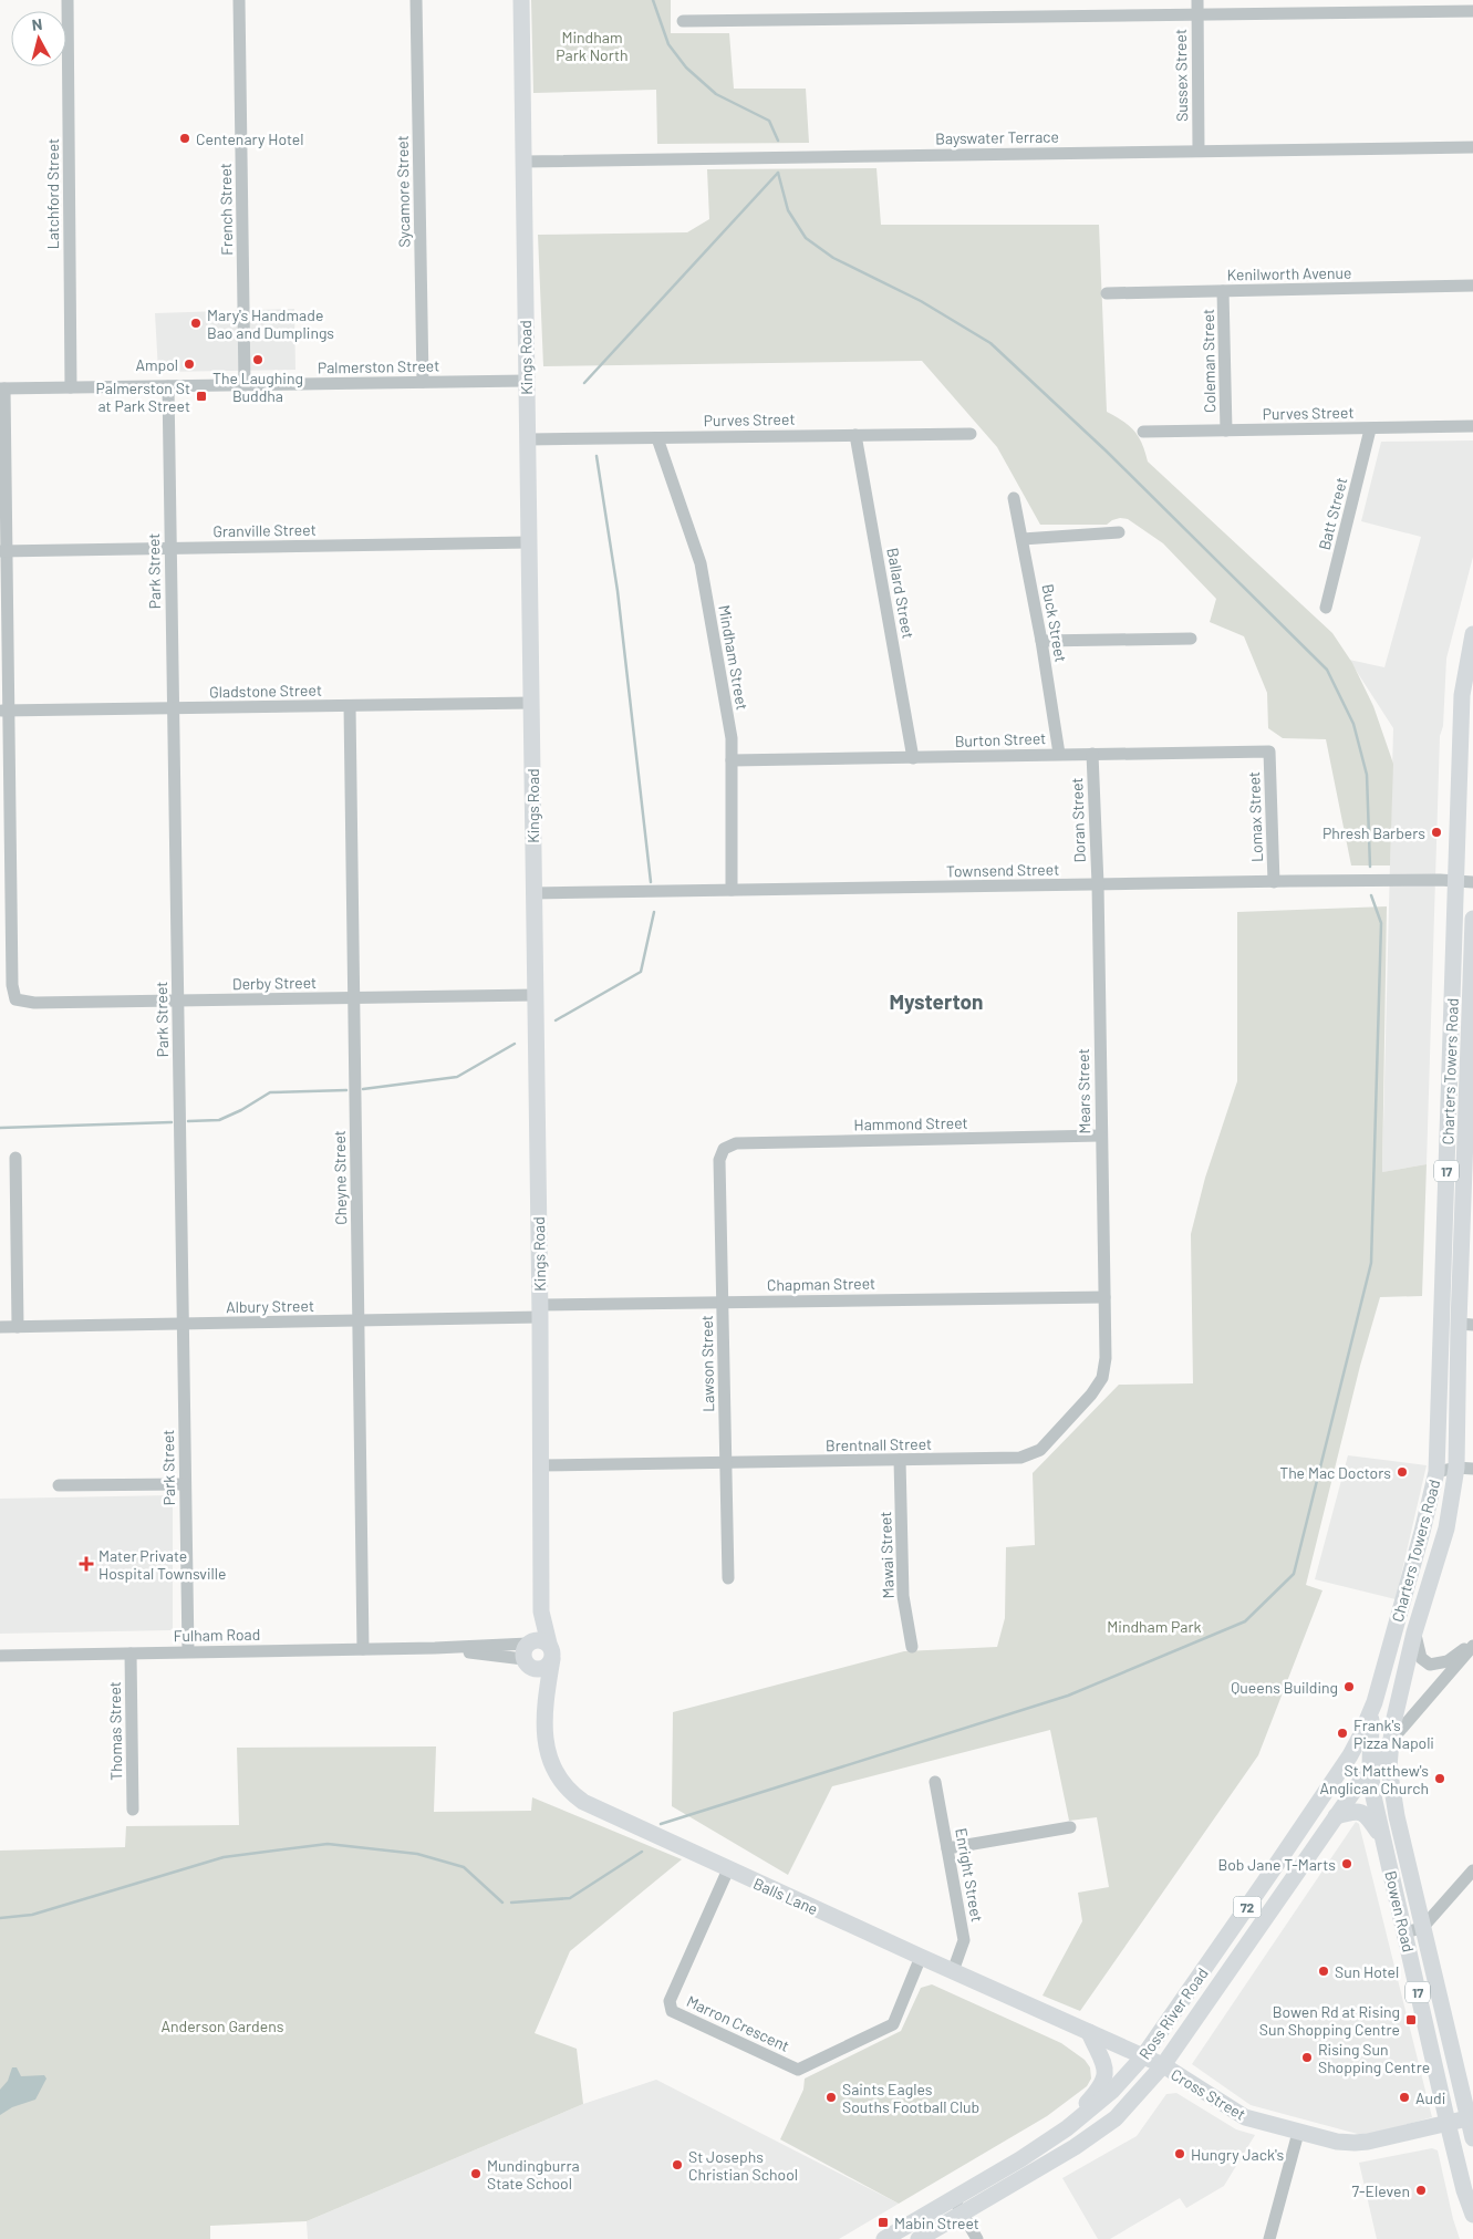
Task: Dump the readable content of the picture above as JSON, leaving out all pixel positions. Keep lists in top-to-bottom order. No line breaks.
{"streets":{"main road":["Kings Road","Charters Towers Road","17","Balls Lane","72","Bowen Road","Ross River Road","Cross Street"],"street":["Sussex Street","Bayswater Terrace","Sycamore Street","Latchford Street","French Street","Kenilworth Avenue","Coleman Street","Palmerston Street","Purves Street","Batt Street","Granville Street","Park Street","Ballard Street","Buck Street","Mindham Street","Gladstone Street","Burton Street","Lomax Street","Doran Street","Townsend Street","Derby Street","Mears Street","Hammond Street","Cheyne Street","Chapman Street","Albury Street","Lawson Street","Brentnall Street","Mawai Street","Fulham Road","Thomas Street","Enright Street","Marron Crescent"]},"crossings":[["Sussex Street","Bayswater Terrace"],["Bayswater Terrace","Kings Road"],["Sycamore Street","Palmerston Street"],["Latchford Street","Palmerston Street"],["French Street","Palmerston Street"],["Kenilworth Avenue","Coleman Street"],["Kings Road","Palmerston Street"],["Kings Road","Purves Street"],["Kings Road","Granville Street"],["Kings Road","Gladstone Street"],["Kings Road","Townsend Street"],["Kings Road","Derby Street"],["Kings Road","Chapman Street"],["Kings Road","Albury Street"],["Kings Road","Brentnall Street"],["Kings Road","Fulham Road"],["Kings Road","Balls Lane"],["Coleman Street","Purves Street"],["Palmerston Street","Park Street"],["Purves Street","Batt Street"],["Purves Street","Ballard Street"],["Purves Street","Mindham Street"],["Granville Street","Park Street"],["Park Street","Gladstone Street"],["Park Street","Derby Street"],["Park Street","Albury Street"],["Park Street","Fulham Road"],["Ballard Street","Burton Street"],["Buck Street","Burton Street"],["Mindham Street","Burton Street"],["Mindham Street","Townsend Street"],["Gladstone Street","Derby Street"],["Gladstone Street","Cheyne Street"],["Burton Street","Lomax Street"],["Burton Street","Doran Street"],["Lomax Street","Townsend Street"],["Doran Street","Townsend Street"],["Doran Street","Mears Street"],["Townsend Street","Charters Towers Road"],["Townsend Street","Mears Street"],["Derby Street","Cheyne Street"],["Charters Towers Road","Bowen Road"],["Charters Towers Road","Ross River Road"],["Mears Street","Hammond Street"],["Mears Street","Chapman Street"],["Mears Street","Brentnall Street"],["Hammond Street","Lawson Street"],["Cheyne Street","Albury Street"],["Cheyne Street","Fulham Road"],["Chapman Street","Albury Street"],["Chapman Street","Lawson Street"],["Chapman Street","Brentnall Street"],["Lawson Street","Brentnall Street"],["Brentnall Street","Mawai Street"],["Fulham Road","Thomas Street"],["Fulham Road","Balls Lane"],["Enright Street","Balls Lane"],["Balls Lane","Ross River Road"],["Balls Lane","Marron Crescent"],["Balls Lane","Cross Street"],["Bowen Road","Ross River Road"],["Bowen Road","Cross Street"],["Ross River Road","Cross Street"]],"districts":["Mysterton"],"parks":["Mindham Park North","Mindham Park","Anderson Gardens"],"places":{"other":["Centenary Hotel","Mary's Handmade Bao and Dumplings","The Laughing Buddha","Ampol","Phresh Barbers","The Mac Doctors","Queens Building","Frank's Pizza Napoli","St Matthew's Anglican Church","Bob Jane T-Marts","Sun Hotel","Rising Sun Shopping Centre","Saints Eagles Souths Football Club","Audi","Hungry Jack's","St Josephs Christian School","Mundingburra State School","7-Eleven"],"transit":["Palmerston St at Park Street","Bowen Rd at Rising Sun Shopping Centre","Mabin Street"],"health":["Mater Private Hospital Townsville"]},"north":"top"}
